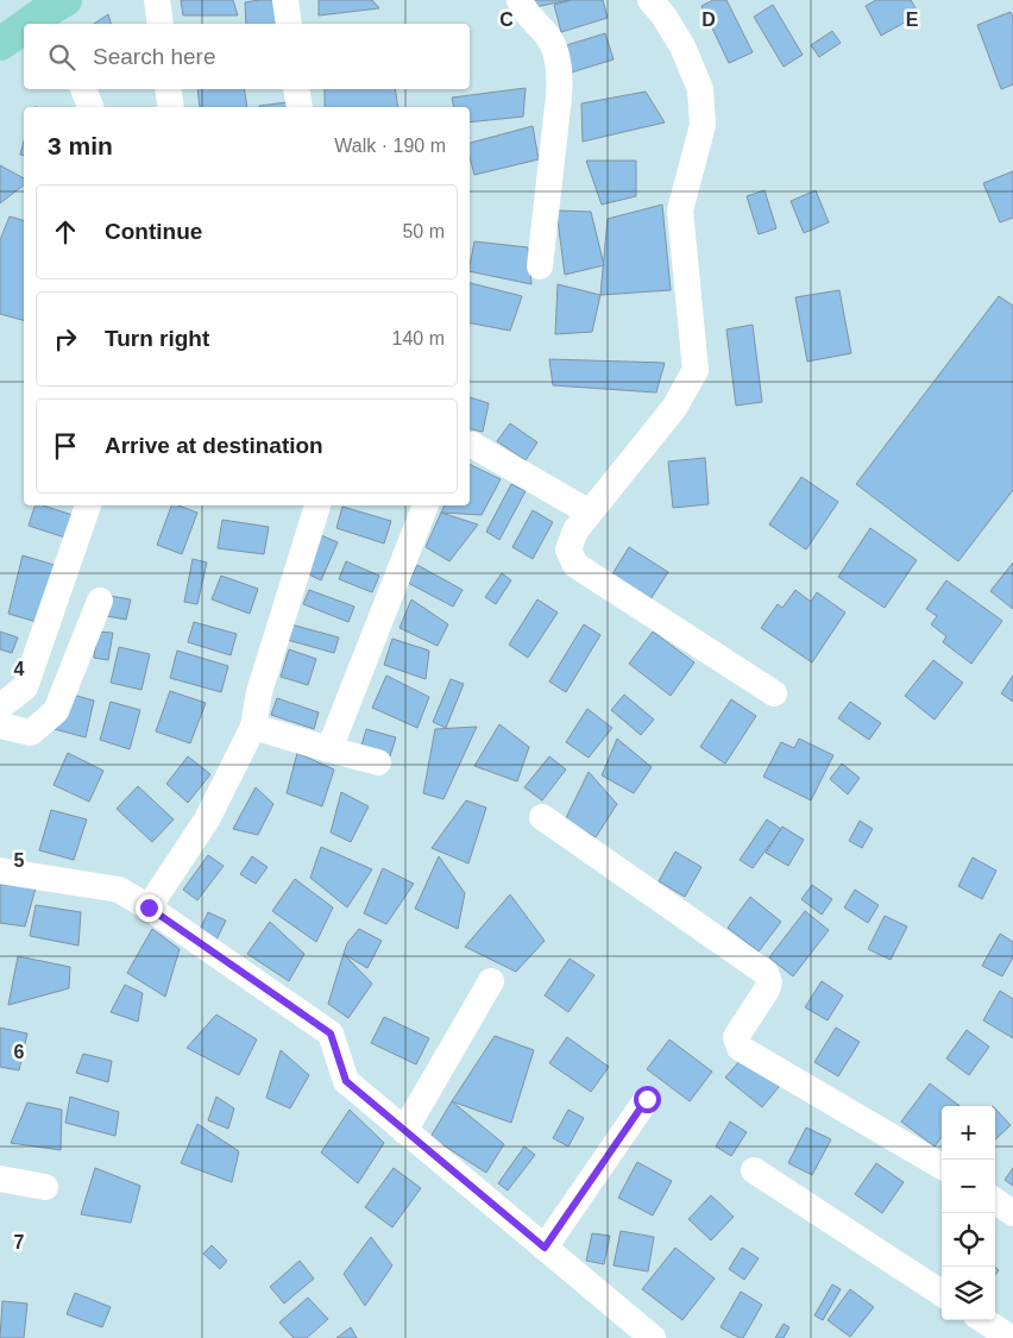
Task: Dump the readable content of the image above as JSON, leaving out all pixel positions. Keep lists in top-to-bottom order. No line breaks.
{"page":{"search":"Search here","heading":["3 min","Walk · 190 m"],"list":[["Continue","50 m"],["Turn right","140 m"],"Arrive at destination"],"map_buttons":["+","−"]},"grid":{"columns":["C","D","E"],"rows":["4","5","6","7"]}}
